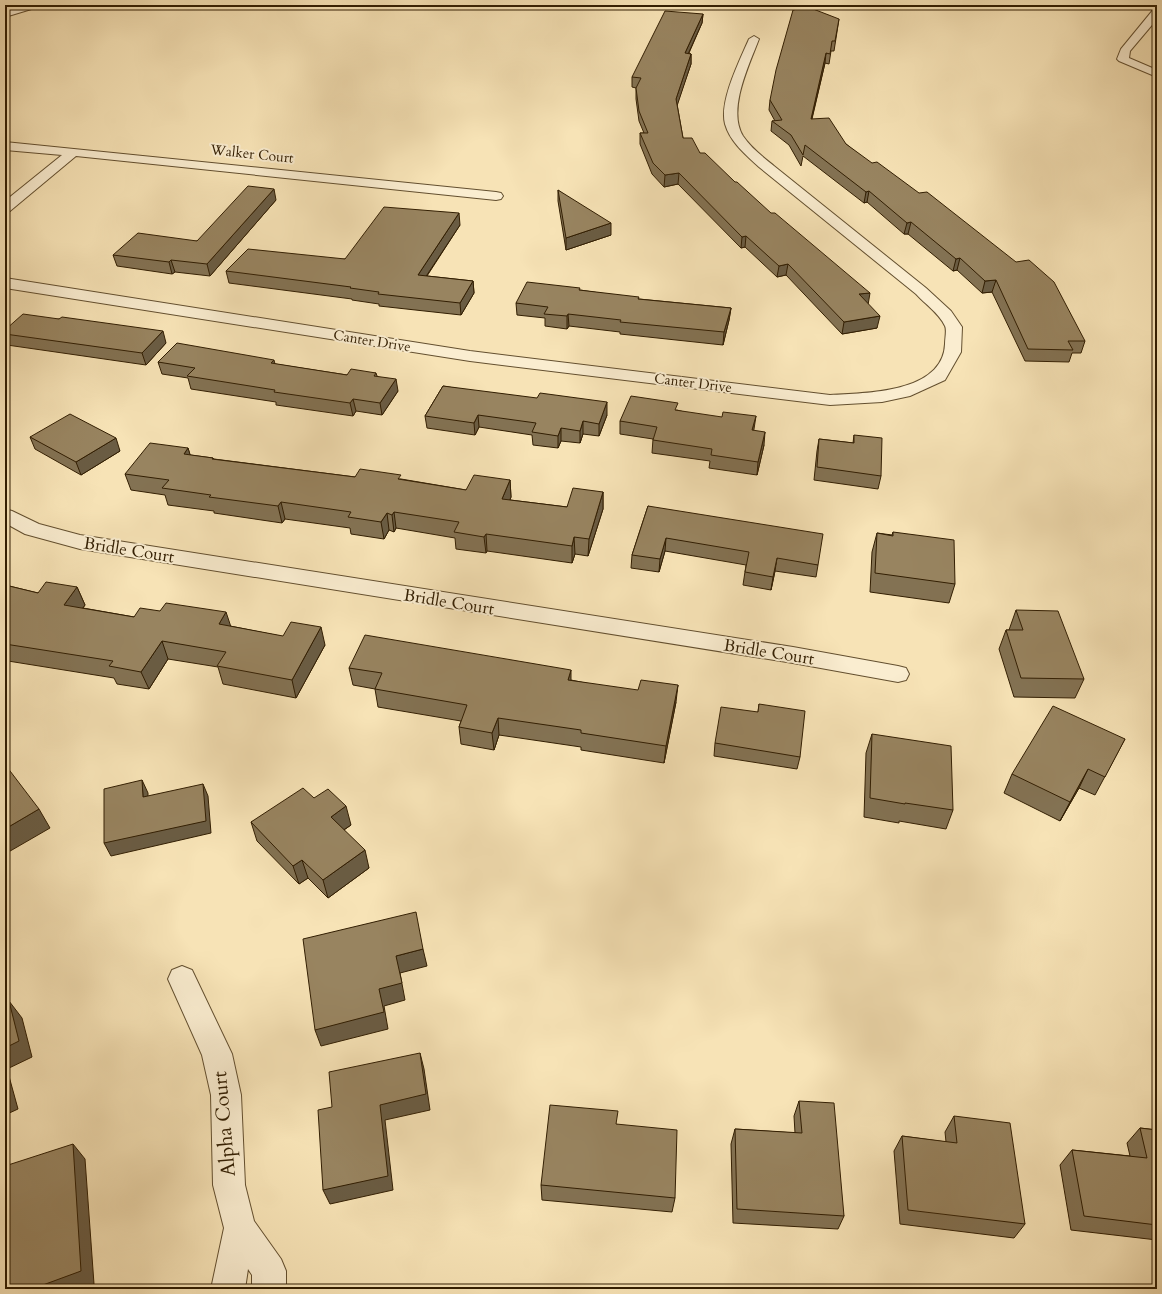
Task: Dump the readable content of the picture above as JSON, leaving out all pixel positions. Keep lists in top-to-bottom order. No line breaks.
{"streets":{"street":["Walker Court","Canter Drive","Bridle Court","Alpha Court"]}}
